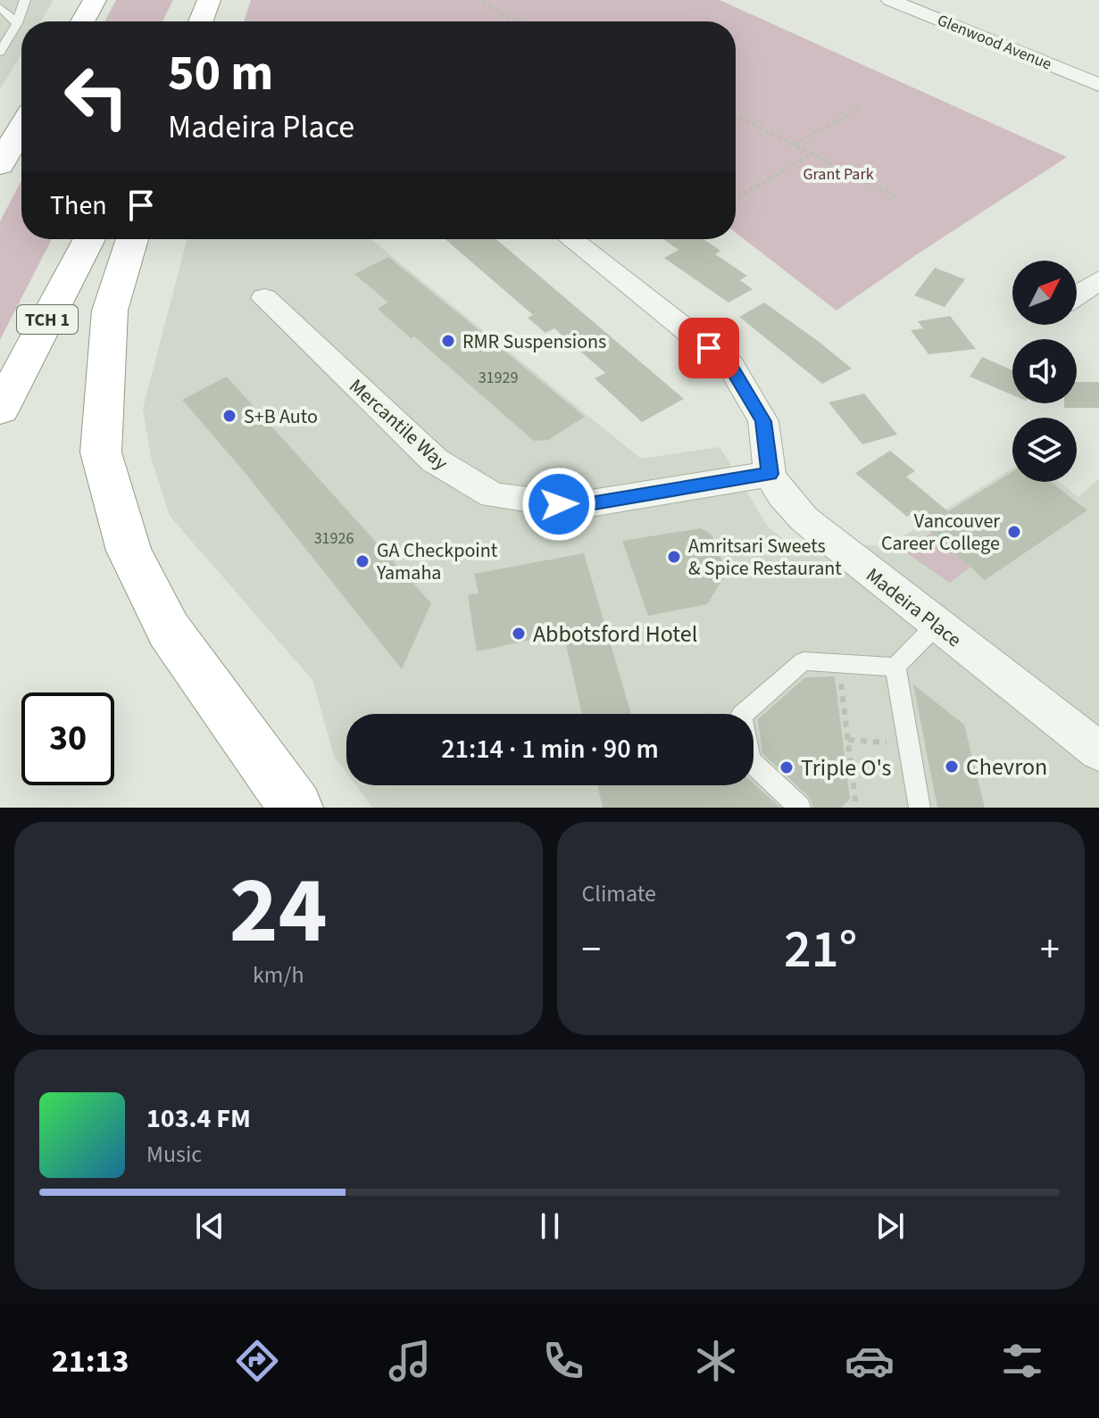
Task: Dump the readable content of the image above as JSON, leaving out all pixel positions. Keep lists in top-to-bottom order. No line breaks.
{"streets":{"highway":["TCH 1"],"street":["Glenwood Avenue","Mercantile Way","Madeira Place"]},"crossings":[["Mercantile Way","Madeira Place"]],"parks":["Grant Park"],"places":["RMR Suspensions","S+B Auto","Vancouver Career College","Amritsari Sweets & Spice Restaurant","GA Checkpoint Yamaha","Abbotsford Hotel","Chevron","Triple O's"],"house_numbers":["31929","31926"],"north":"top right","page":{"turn":["50 m","Madeira Place"],"then":"Then","limit":"30","trip":"21:14 · 1 min · 90 m","tile":[["24","km/h"],"Climate"],"heat":["−","21°","+"],"song":["103.4 FM","Music"],"tabs":"21:13"}}
